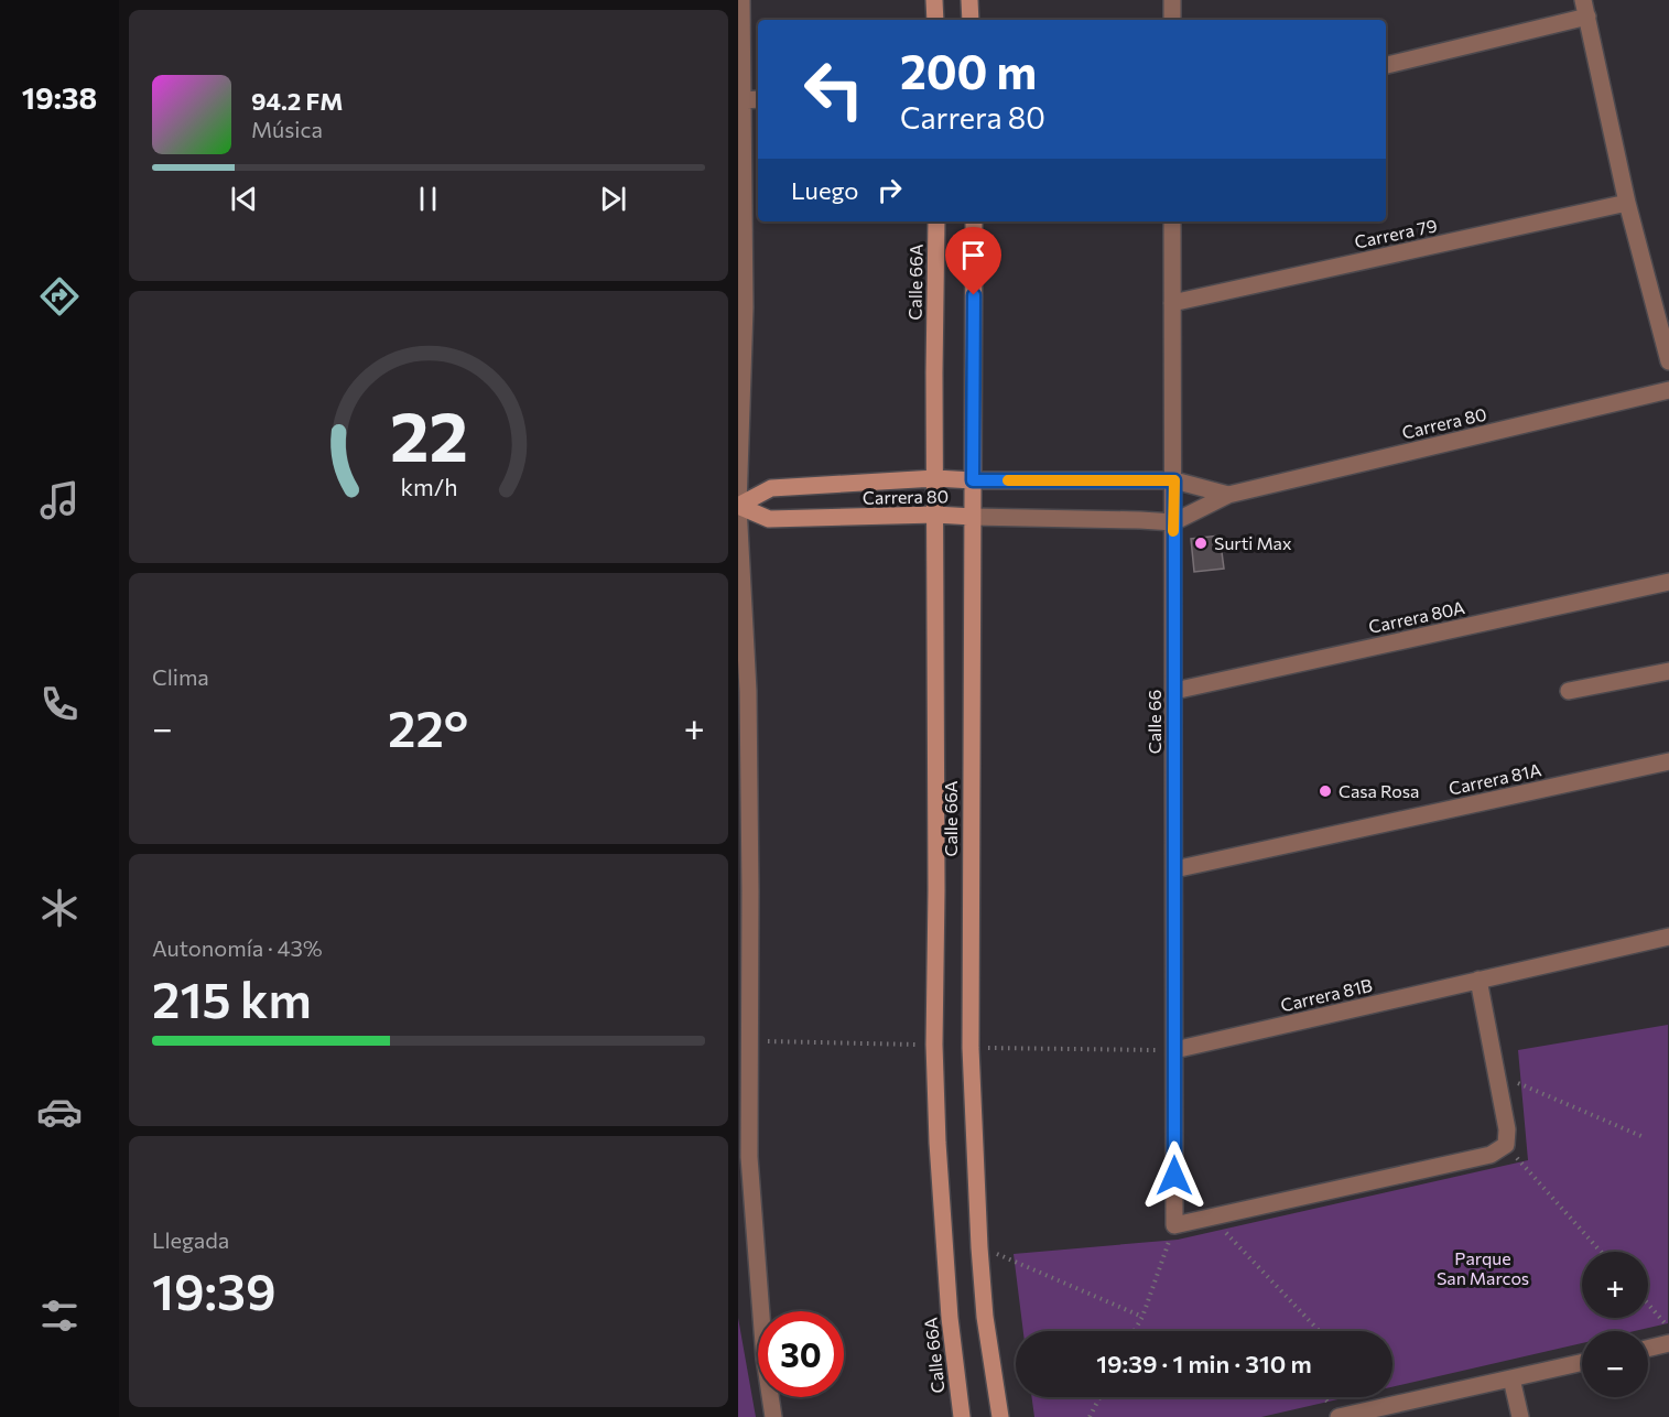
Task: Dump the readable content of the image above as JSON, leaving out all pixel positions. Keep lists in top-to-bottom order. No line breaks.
{"streets":{"street":["Carrera 79","Calle 66A","Carrera 80","Carrera 80A","Calle 66","Carrera 81A","Carrera 81B"]},"crossings":[["Carrera 79","Calle 66"],["Calle 66A","Carrera 80"],["Carrera 80","Calle 66"],["Carrera 80A","Calle 66"],["Calle 66","Carrera 81A"],["Calle 66","Carrera 81B"]],"parks":["Parque San Marcos"],"places":["Surti Max","Casa Rosa"],"page":{"tabs":"19:38","turn":["200 m","Carrera 80"],"song":["94.2 FM","Música"],"then":"Luego","tile":["Clima",["Autonomía · 43%","215 km"],["Llegada","19:39"]],"heat":["−","22°","+"],"map_buttons":["+","−"],"limit":"30","trip":"19:39 · 1 min · 310 m","gauge":["22","km/h"]}}
